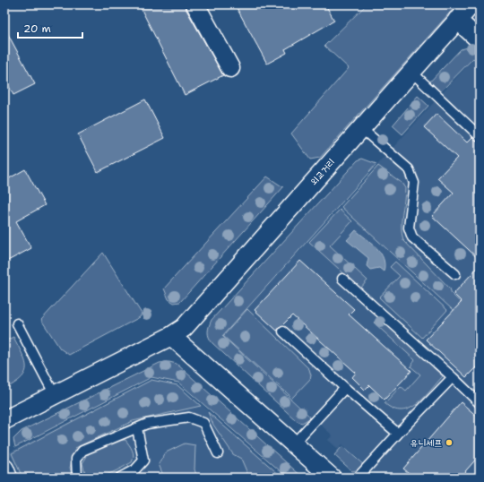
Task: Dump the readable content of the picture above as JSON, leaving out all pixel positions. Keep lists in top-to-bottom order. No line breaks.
{"streets":{"street":["외교거리"]},"places":["유니세프"],"scale_bar":"20 m"}
